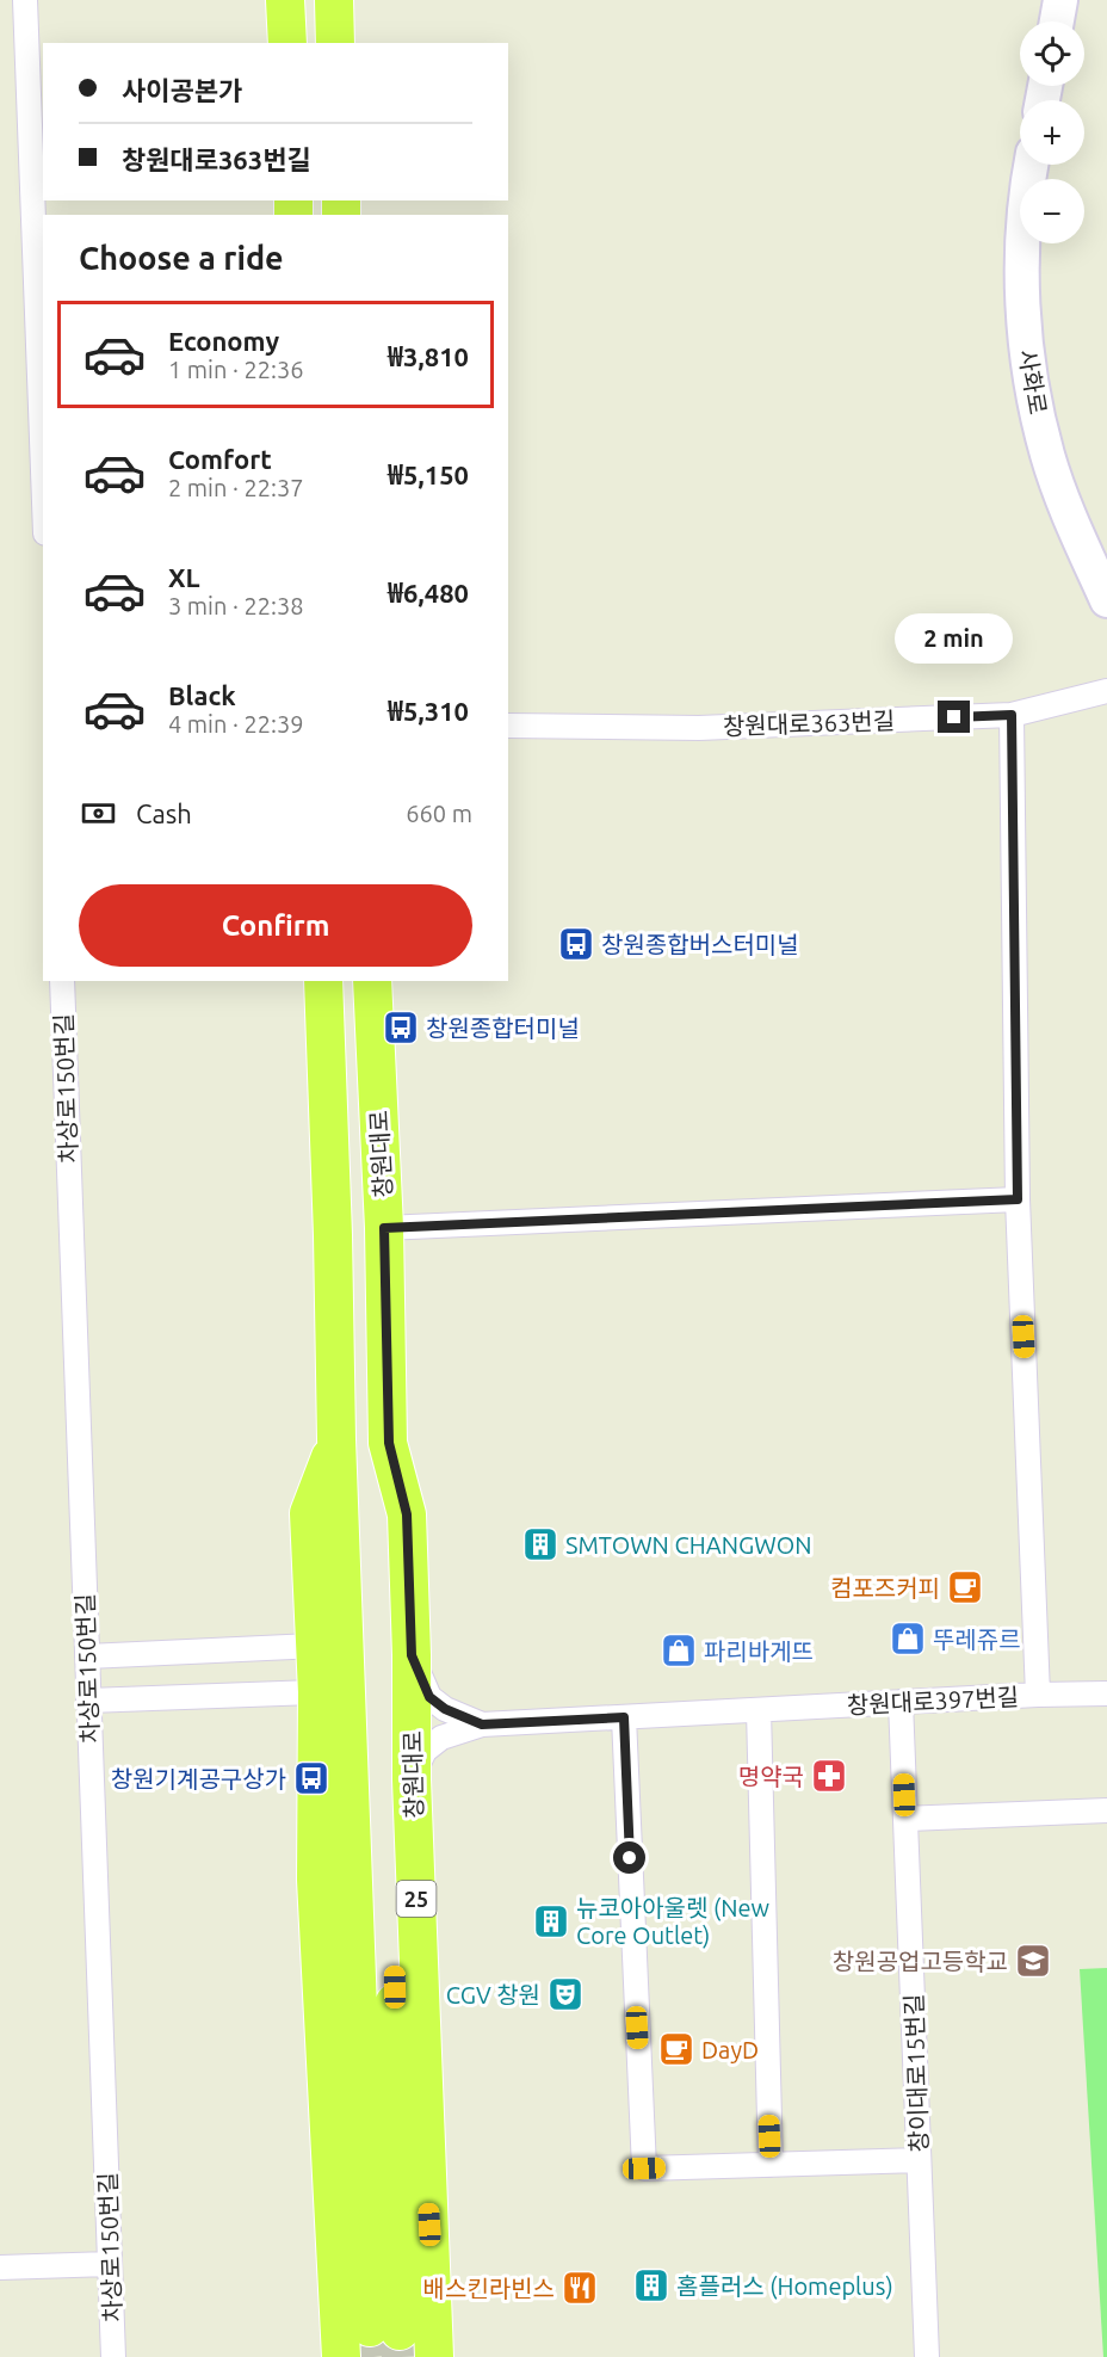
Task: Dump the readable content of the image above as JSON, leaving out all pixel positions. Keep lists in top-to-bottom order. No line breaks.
{"streets":{"main road":["사화로","창원대로","25"],"street":["창원대로363번길","차상로150번길","창원대로397번길","창이대로15번길"]},"crossings":[["창원대로397번길","창이대로15번길"]],"places":{"bus stop":["창원종합버스터미널","창원종합터미널","창원기계공구상가"],"building":["SMTOWN CHANGWON","뉴코아아울렛 (New Core Outlet)","홈플러스 (Homeplus)"],"cafe":["컴포즈커피","DayD"],"shop":["뚜레쥬르","파리바게뜨"],"pharmacy":["명약국"],"school or university":["창원공업고등학교"],"theatre":["CGV 창원"],"restaurant":["배스킨라빈스"]},"page":{"map_buttons":["+","−"],"banner":["사이공본가","창원대로363번길"],"heading":"Choose a ride","list":[{"name":"Economy","note":"1 min · 22:36","value":"₩3,810"},{"name":"Comfort","note":"2 min · 22:37","value":"₩5,150"},{"name":"XL","note":"3 min · 22:38","value":"₩6,480"},{"name":"Black","note":"4 min · 22:39","value":"₩5,310"}],"bubble":"2 min","pay":["Cash","660 m"],"buttons":"Confirm"}}
